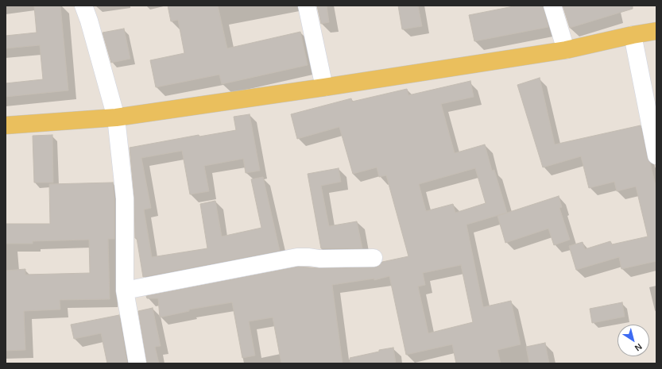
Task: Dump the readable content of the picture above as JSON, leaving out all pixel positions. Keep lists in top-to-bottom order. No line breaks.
{"north":"bottom right"}
